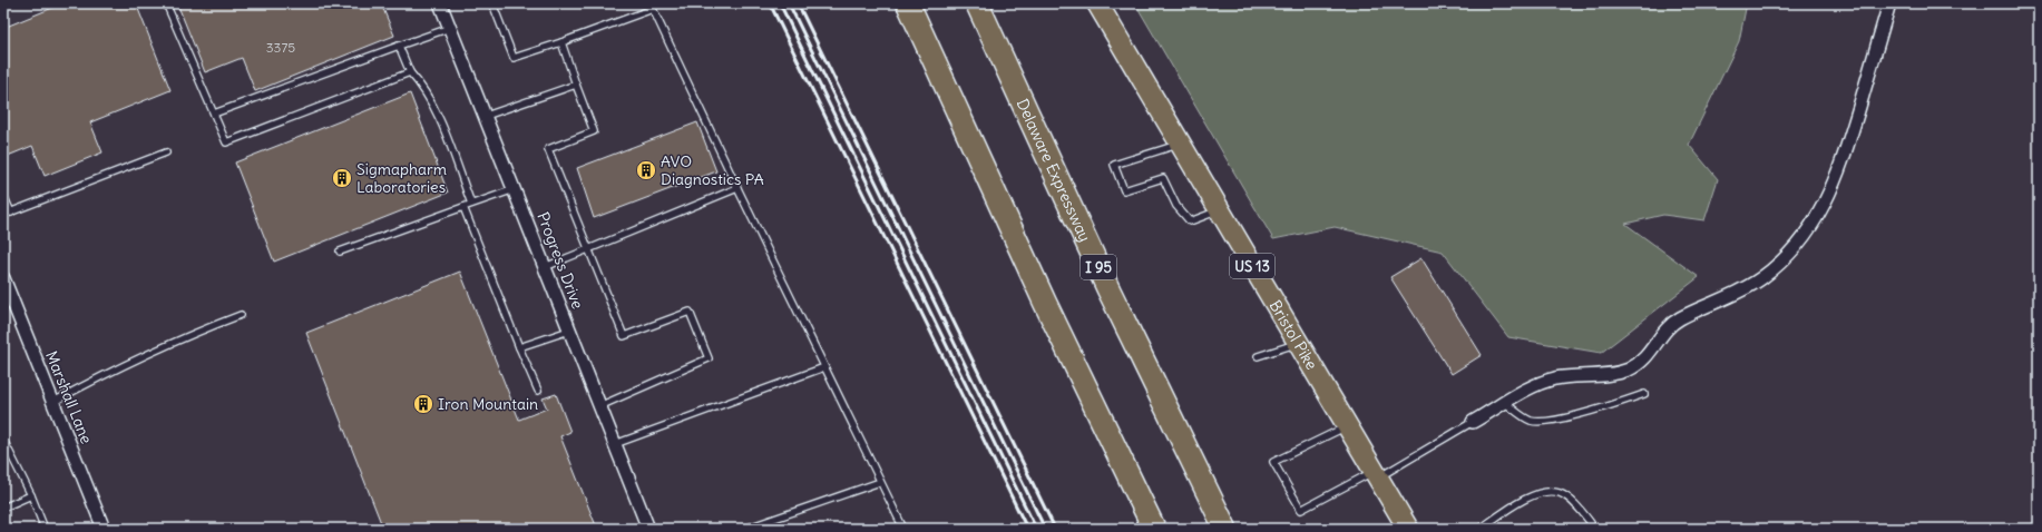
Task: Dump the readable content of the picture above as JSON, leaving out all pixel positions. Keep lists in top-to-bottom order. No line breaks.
{"streets":{"highway":["Delaware Expressway","I 95"],"main road":["US 13","Bristol Pike"],"street":["Progress Drive","Marshall Lane"]},"places":{"building":["AVO Diagnostics PA","Sigmapharm Laboratories","Iron Mountain"]},"house_numbers":["3375"]}
